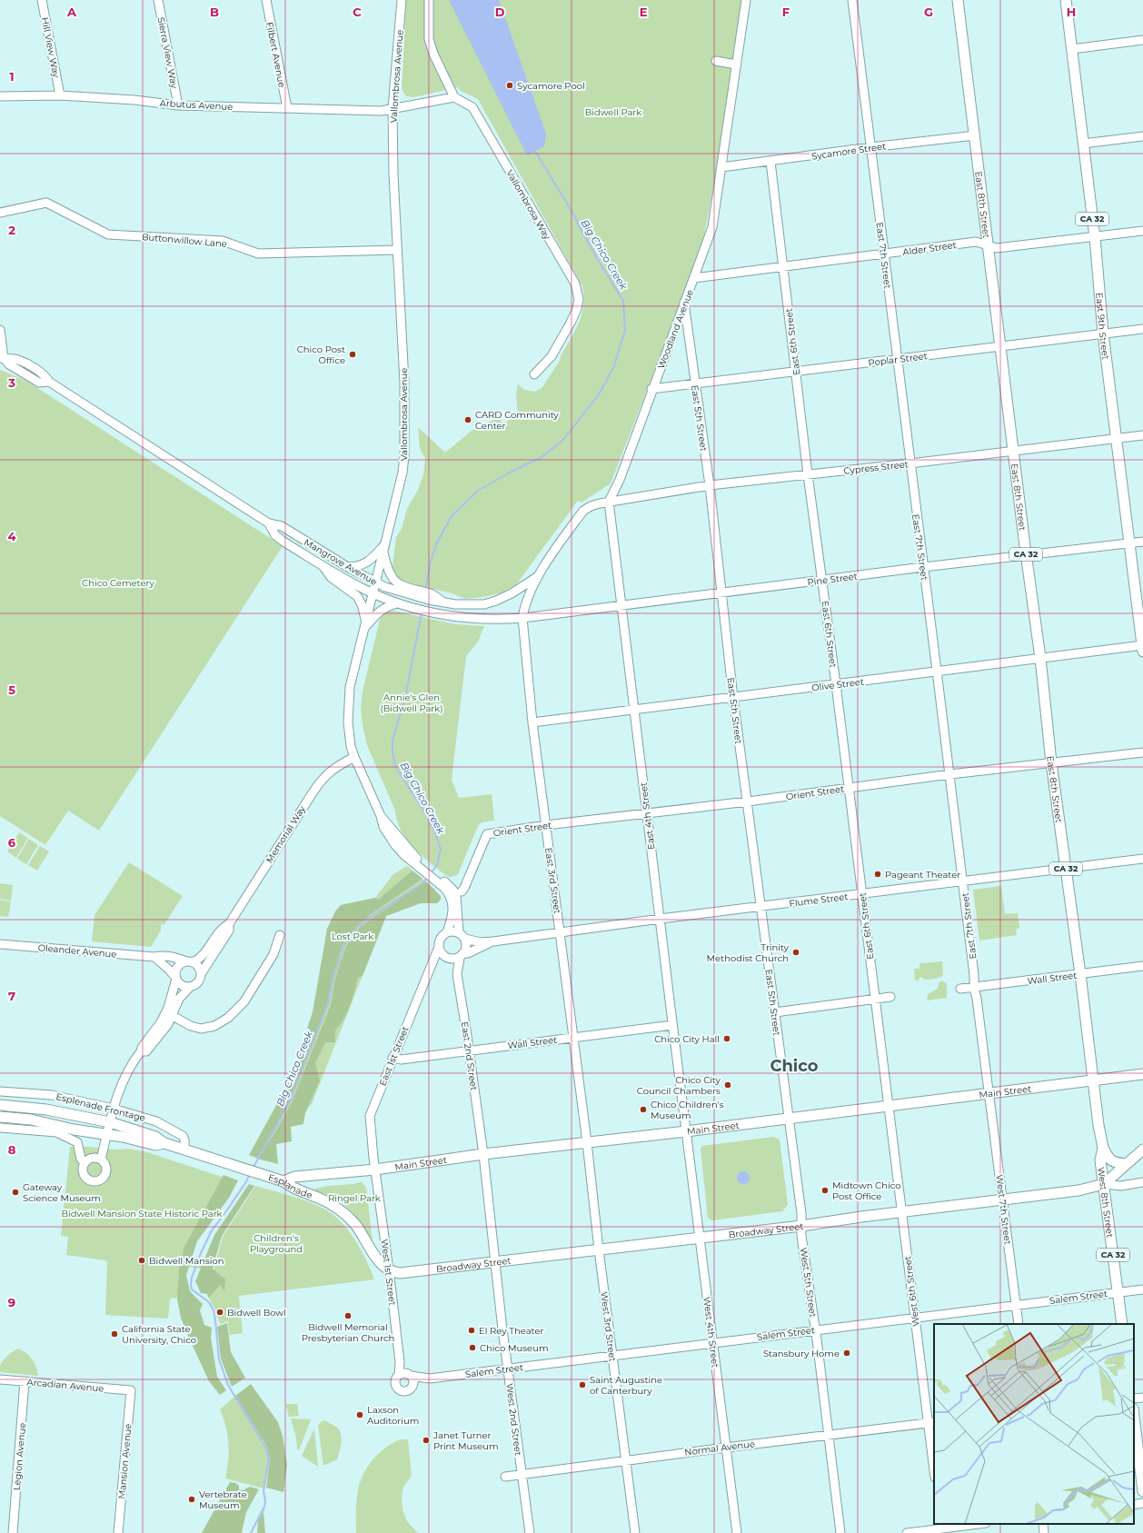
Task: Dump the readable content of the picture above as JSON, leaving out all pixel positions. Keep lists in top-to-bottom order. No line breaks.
{"streets":{"main road":["East 8th Street","CA 32","East 9th Street","Main Street","Esplanade","West 8th Street","Broadway Street"],"street":["Hill View Way","Sierra View Way","Filbert Avenue","Vallombrosa Avenue","Arbutus Avenue","Sycamore Street","Vallombrosa Way","Buttonwillow Lane","Alder Street","East 7th Street","Woodland Avenue","East 6th Street","Poplar Street","East 5th Street","Cypress Street","Mangrove Avenue","Pine Street","Olive Street","Orient Street","East 4th Street","Memorial Way","East 3rd Street","Flume Street","Oleander Avenue","Wall Street","East 1st Street","East 2nd Street","Esplenade Frontage","West 7th Street","West 1st Street","West 5th Street","West 6th Street","Salem Street","West 3rd Street","West 4th Street","Arcadian Avenue","West 2nd Street","Normal Avenue","Legion Avenue","Mansion Avenue"]},"crossings":[["Hill View Way","Arbutus Avenue"],["Sierra View Way","Arbutus Avenue"],["Filbert Avenue","Arbutus Avenue"],["Vallombrosa Avenue","Arbutus Avenue"],["Vallombrosa Avenue","Buttonwillow Lane"],["Vallombrosa Avenue","Mangrove Avenue"],["Vallombrosa Avenue","Memorial Way"],["Vallombrosa Avenue","Flume Street"],["Vallombrosa Avenue","East 1st Street"],["Vallombrosa Avenue","East 2nd Street"],["Sycamore Street","East 8th Street"],["Sycamore Street","East 7th Street"],["Sycamore Street","Woodland Avenue"],["Sycamore Street","East 6th Street"],["East 8th Street","Alder Street"],["East 8th Street","Poplar Street"],["East 8th Street","Cypress Street"],["East 8th Street","Pine Street"],["East 8th Street","Olive Street"],["East 8th Street","Orient Street"],["East 8th Street","Flume Street"],["East 8th Street","Wall Street"],["East 8th Street","Main Street"],["East 8th Street","West 8th Street"],["Alder Street","East 7th Street"],["Alder Street","East 9th Street"],["Alder Street","Woodland Avenue"],["Alder Street","East 6th Street"],["East 7th Street","Poplar Street"],["East 7th Street","Cypress Street"],["East 7th Street","Pine Street"],["East 7th Street","Olive Street"],["East 7th Street","Orient Street"],["East 7th Street","Flume Street"],["East 7th Street","Wall Street"],["East 7th Street","Main Street"],["East 7th Street","West 7th Street"],["East 9th Street","Poplar Street"],["East 9th Street","Cypress Street"],["East 9th Street","Pine Street"],["East 9th Street","Olive Street"],["Woodland Avenue","Poplar Street"],["Woodland Avenue","East 5th Street"],["Woodland Avenue","Cypress Street"],["Woodland Avenue","East 4th Street"],["East 6th Street","Poplar Street"],["East 6th Street","Cypress Street"],["East 6th Street","Pine Street"],["East 6th Street","Olive Street"],["East 6th Street","Orient Street"],["East 6th Street","Flume Street"],["East 6th Street","Main Street"],["East 6th Street","West 6th Street"],["Poplar Street","East 5th Street"],["East 5th Street","Cypress Street"],["East 5th Street","Pine Street"],["East 5th Street","Olive Street"],["East 5th Street","Orient Street"],["East 5th Street","Flume Street"],["East 5th Street","Main Street"],["East 5th Street","West 5th Street"],["Cypress Street","East 4th Street"],["Mangrove Avenue","Pine Street"],["Mangrove Avenue","East 3rd Street"],["Pine Street","East 4th Street"],["Pine Street","East 3rd Street"],["Olive Street","East 4th Street"],["Olive Street","East 3rd Street"],["Orient Street","East 4th Street"],["Orient Street","East 3rd Street"],["East 4th Street","Flume Street"],["East 4th Street","Wall Street"],["East 4th Street","Main Street"],["East 4th Street","West 4th Street"],["Memorial Way","Oleander Avenue"],["East 3rd Street","Flume Street"],["East 3rd Street","Wall Street"],["East 3rd Street","Main Street"],["East 3rd Street","West 3rd Street"],["Flume Street","East 1st Street"],["Flume Street","East 2nd Street"],["Wall Street","East 1st Street"],["Wall Street","East 2nd Street"],["East 1st Street","East 2nd Street"],["East 1st Street","Main Street"],["East 1st Street","West 1st Street"],["East 2nd Street","Main Street"],["East 2nd Street","West 2nd Street"],["Main Street","Esplanade"],["Main Street","West 8th Street"],["Main Street","West 7th Street"],["Main Street","West 1st Street"],["Main Street","West 5th Street"],["Main Street","West 6th Street"],["Main Street","West 3rd Street"],["Main Street","West 4th Street"],["Main Street","West 2nd Street"],["Esplenade Frontage","Esplanade"],["Esplanade","Broadway Street"],["Esplanade","West 1st Street"],["West 8th Street","Broadway Street"],["West 8th Street","Salem Street"],["West 7th Street","Broadway Street"],["West 7th Street","Salem Street"],["Broadway Street","West 1st Street"],["Broadway Street","West 5th Street"],["Broadway Street","West 6th Street"],["Broadway Street","West 3rd Street"],["Broadway Street","West 4th Street"],["Broadway Street","West 2nd Street"],["West 1st Street","Salem Street"],["West 5th Street","Salem Street"],["West 5th Street","Normal Avenue"],["West 6th Street","Salem Street"],["West 6th Street","Normal Avenue"],["Salem Street","West 3rd Street"],["Salem Street","West 4th Street"],["Salem Street","West 2nd Street"],["West 3rd Street","Normal Avenue"],["West 4th Street","Normal Avenue"],["Arcadian Avenue","Legion Avenue"],["Arcadian Avenue","Mansion Avenue"],["West 2nd Street","Normal Avenue"]],"districts":["Chico"],"water":["Big Chico Creek"],"parks":["Bidwell Park","Chico Cemetery","Annie's Glen (Bidwell Park)","Lost Park","Ringel Park","Bidwell Mansion State Historic Park","Children's Playground"],"places":["Sycamore Pool","Chico Post Office","CARD Community Center","Pageant Theater","Trinity Methodist Church","Chico City Hall","Chico City Council Chambers","Chico Children's Museum","Midtown Chico Post Office","Gateway Science Museum","Bidwell Mansion","Bidwell Bowl","Bidwell Memorial Presbyterian Church","El Rey Theater","California State University, Chico","Chico Museum","Stansbury Home","Saint Augustine of Canterbury","Laxson Auditorium","Janet Turner Print Museum","Vertebrate Museum"],"grid":{"columns":["A","B","C","D","E","F","G","H"],"rows":["1","2","3","4","5","6","7","8","9"]}}
